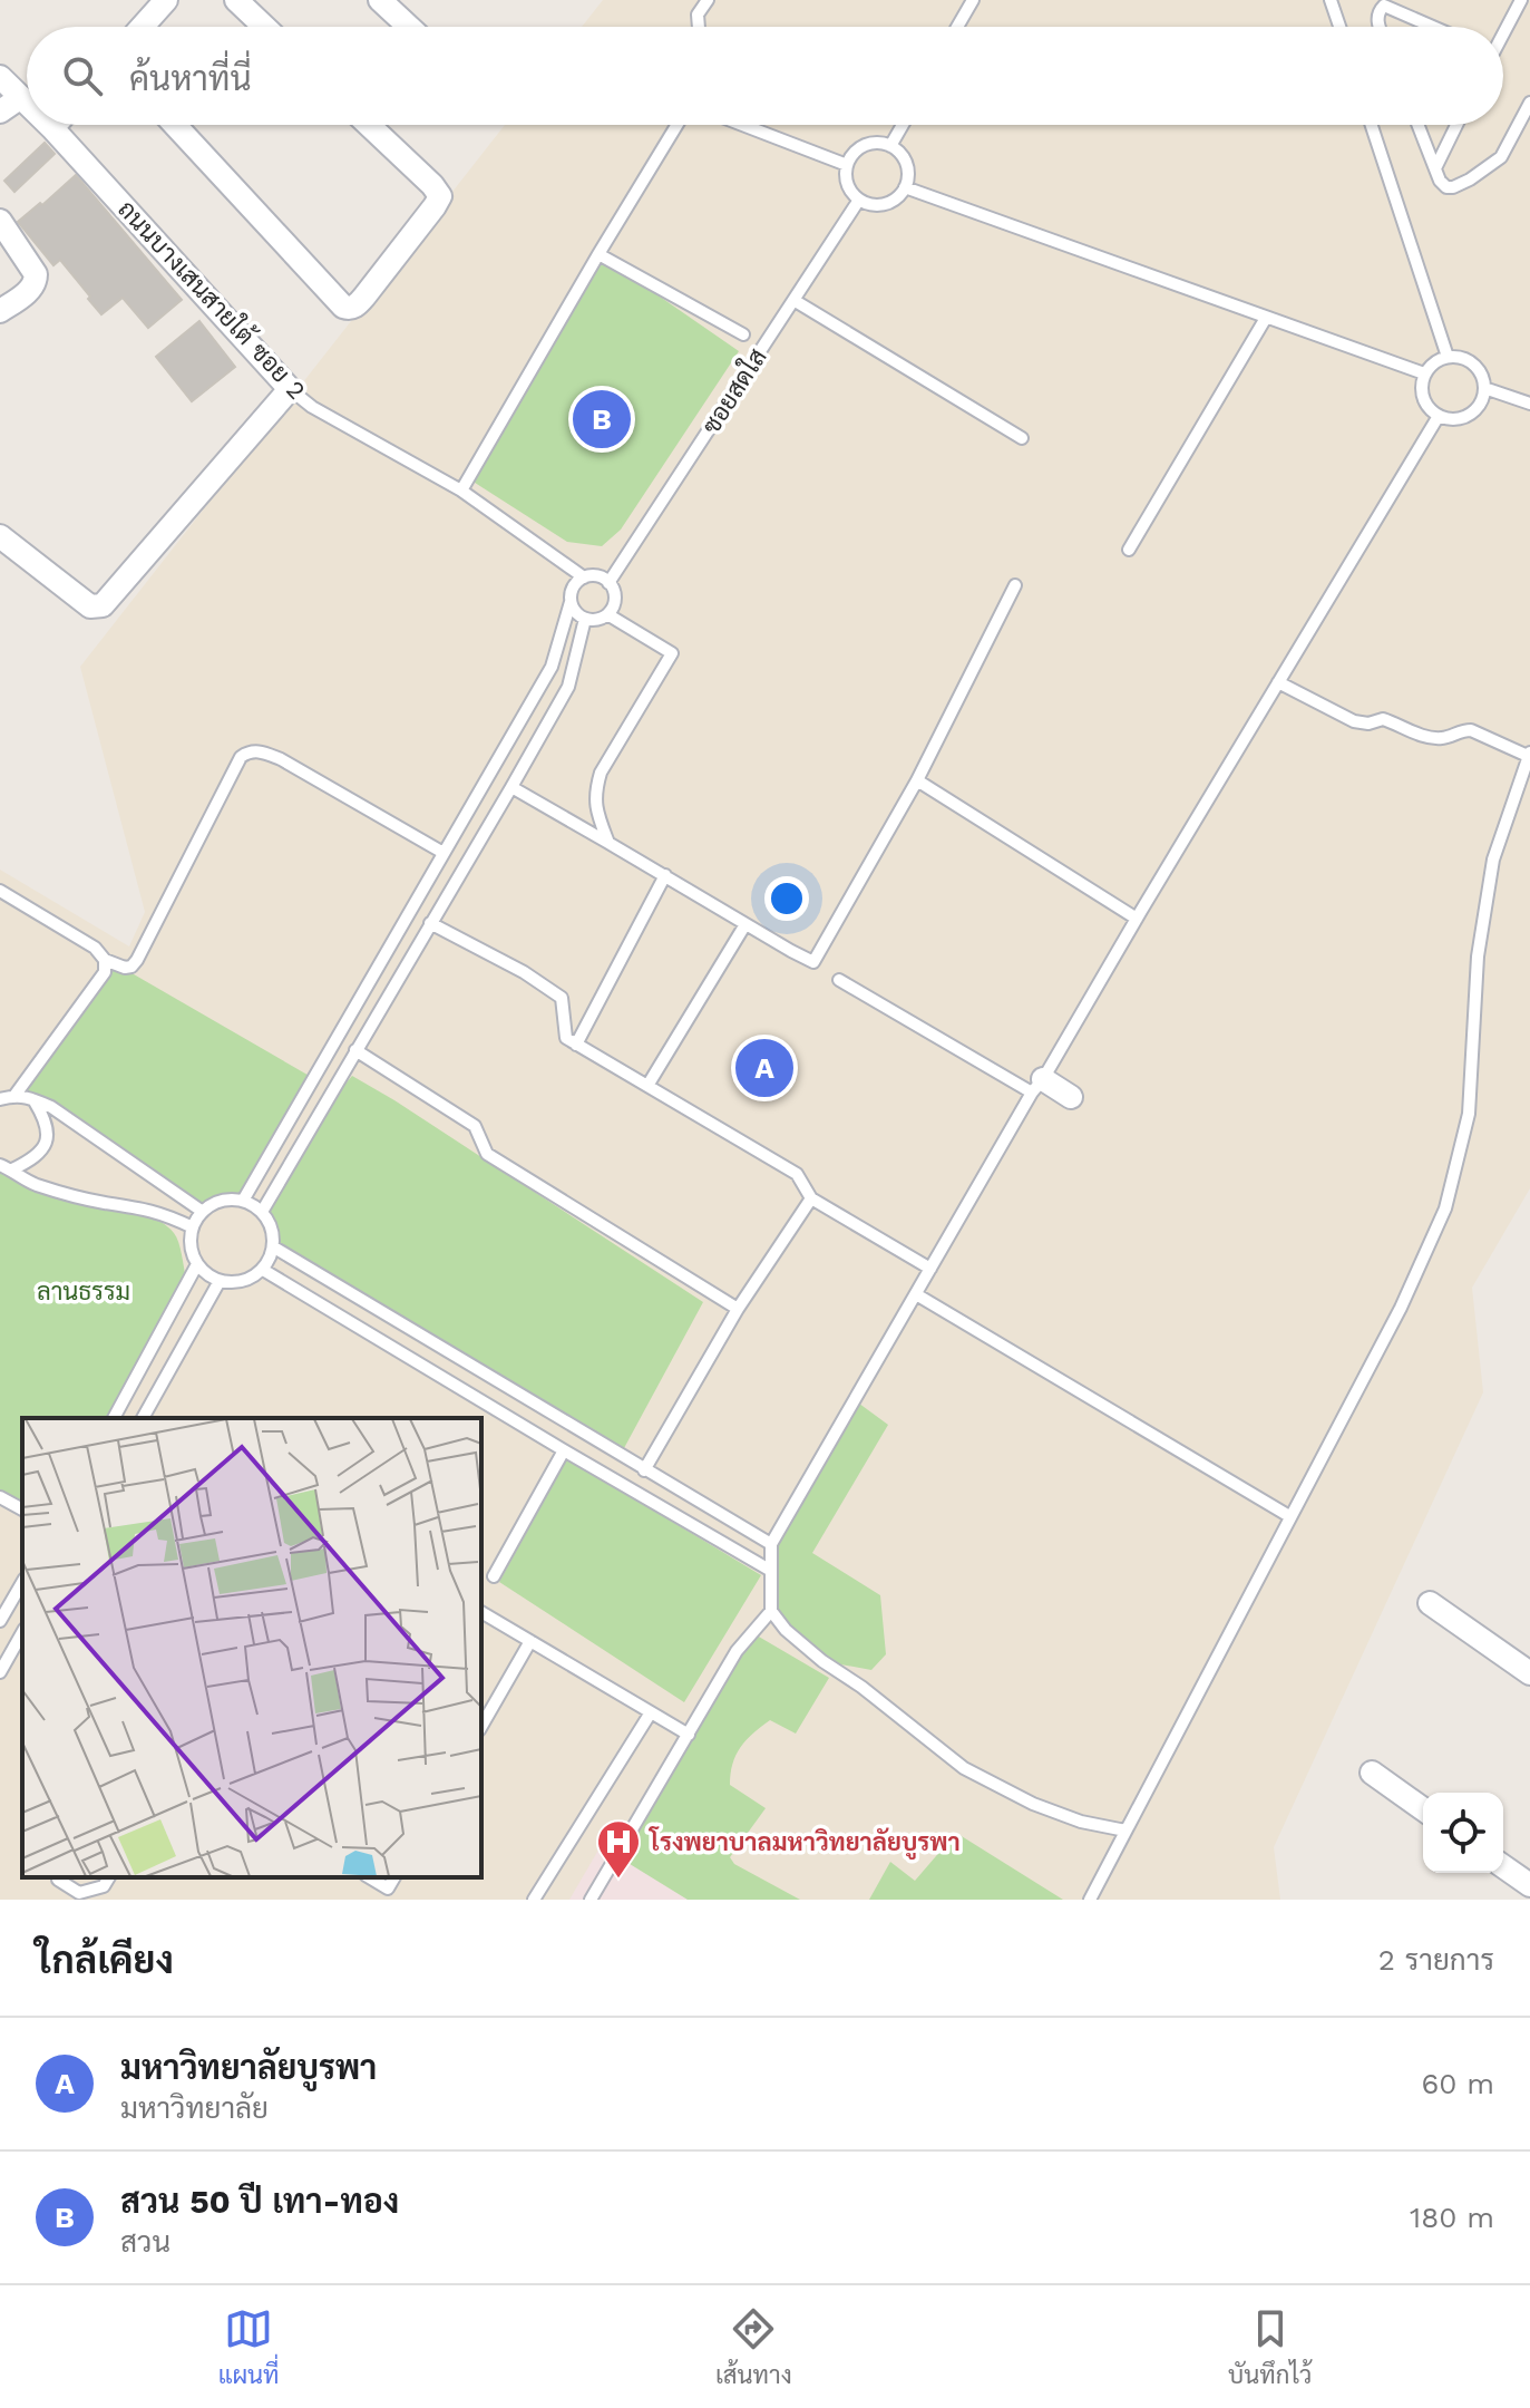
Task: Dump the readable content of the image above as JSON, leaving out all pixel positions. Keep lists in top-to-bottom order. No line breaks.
{"streets":{"street":["ถนนบางเสนสายใต้ ซอย 2"],"lane":["ซอยสดใส"]},"crossings":[["ถนนบางเสนสายใต้ ซอย 2","ซอยสดใส"]],"parks":["ลานธรรม"],"places":{"hospital":["โรงพยาบาลมหาวิทยาลัยบูรพา"]},"page":{"search":"ค้นหาที่นี่","pins":["B","A"],"heading":["ใกล้เคียง","2 รายการ"],"list":[{"mark":"A","name":"มหาวิทยาลัยบูรพา","note":"มหาวิทยาลัย","value":"60 m"},{"mark":"B","name":"สวน 50 ปี เทา-ทอง","note":"สวน","value":"180 m"}],"nav":["แผนที่","เส้นทาง","บันทึกไว้"]}}
